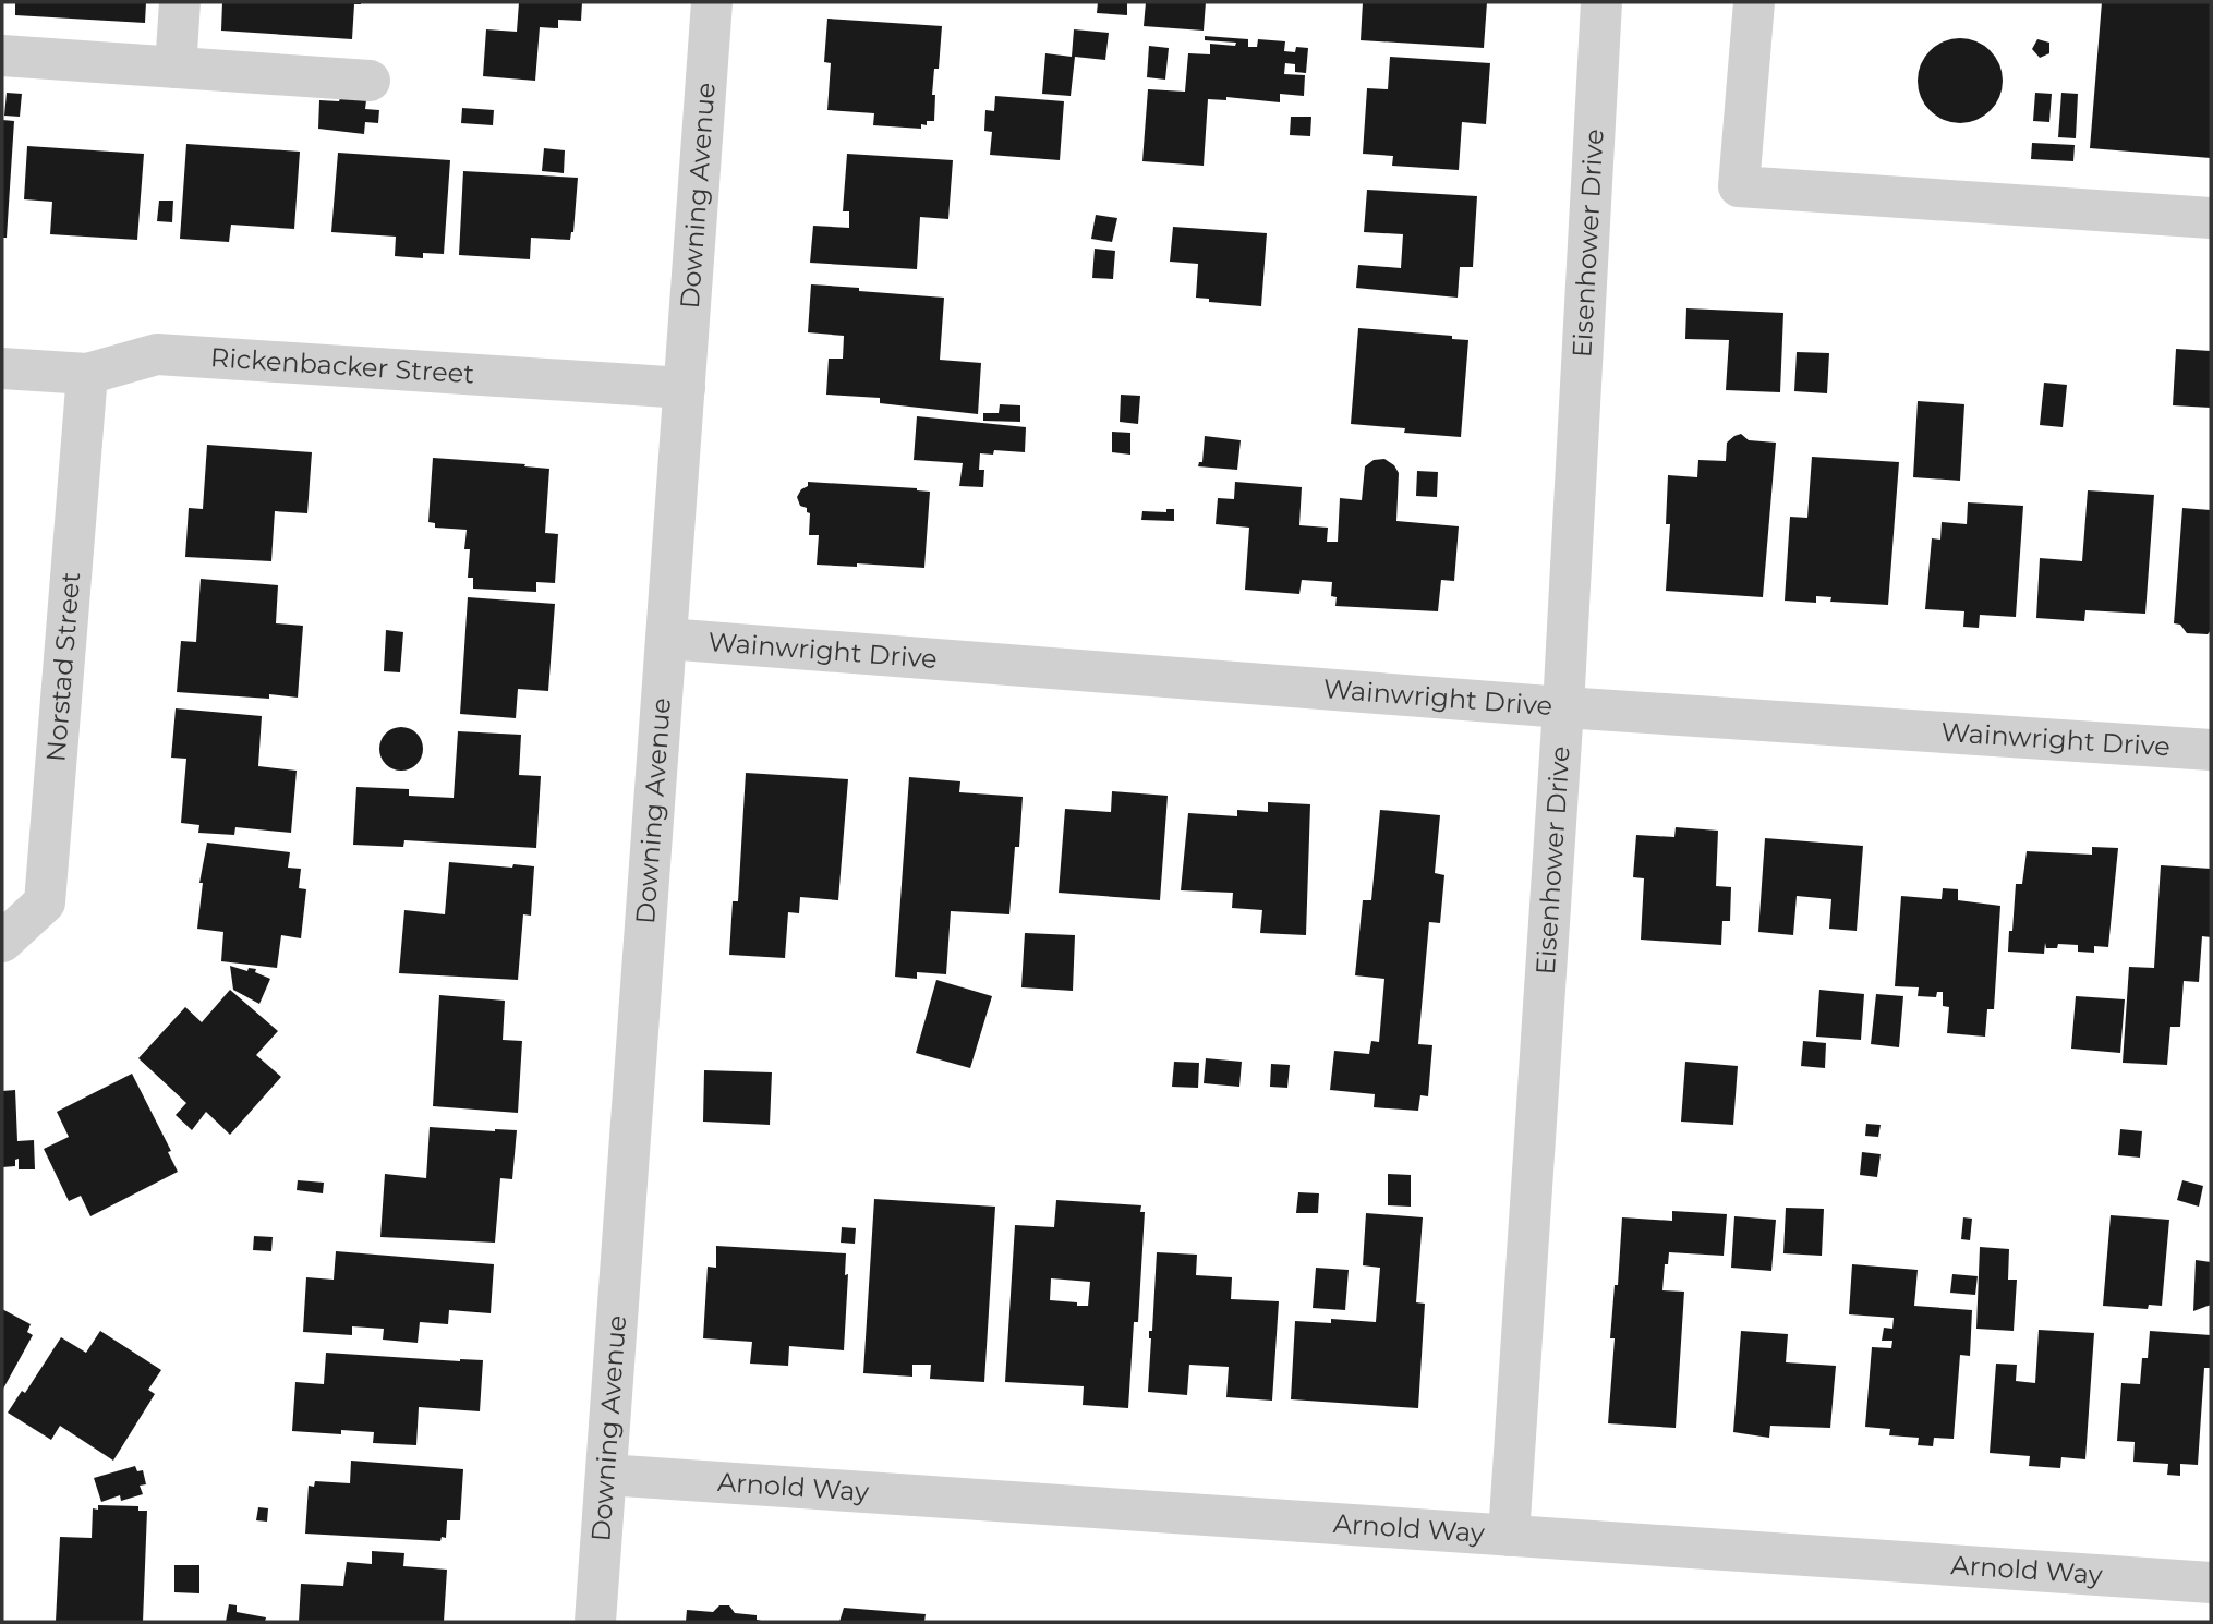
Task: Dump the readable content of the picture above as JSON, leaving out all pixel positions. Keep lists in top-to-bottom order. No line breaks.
{"streets":{"street":["Downing Avenue","Eisenhower Drive","Rickenbacker Street","Wainwright Drive","Norstad Street","Arnold Way"]},"crossings":[["Downing Avenue","Rickenbacker Street"],["Downing Avenue","Wainwright Drive"],["Downing Avenue","Arnold Way"],["Eisenhower Drive","Wainwright Drive"],["Eisenhower Drive","Arnold Way"],["Rickenbacker Street","Norstad Street"]]}
